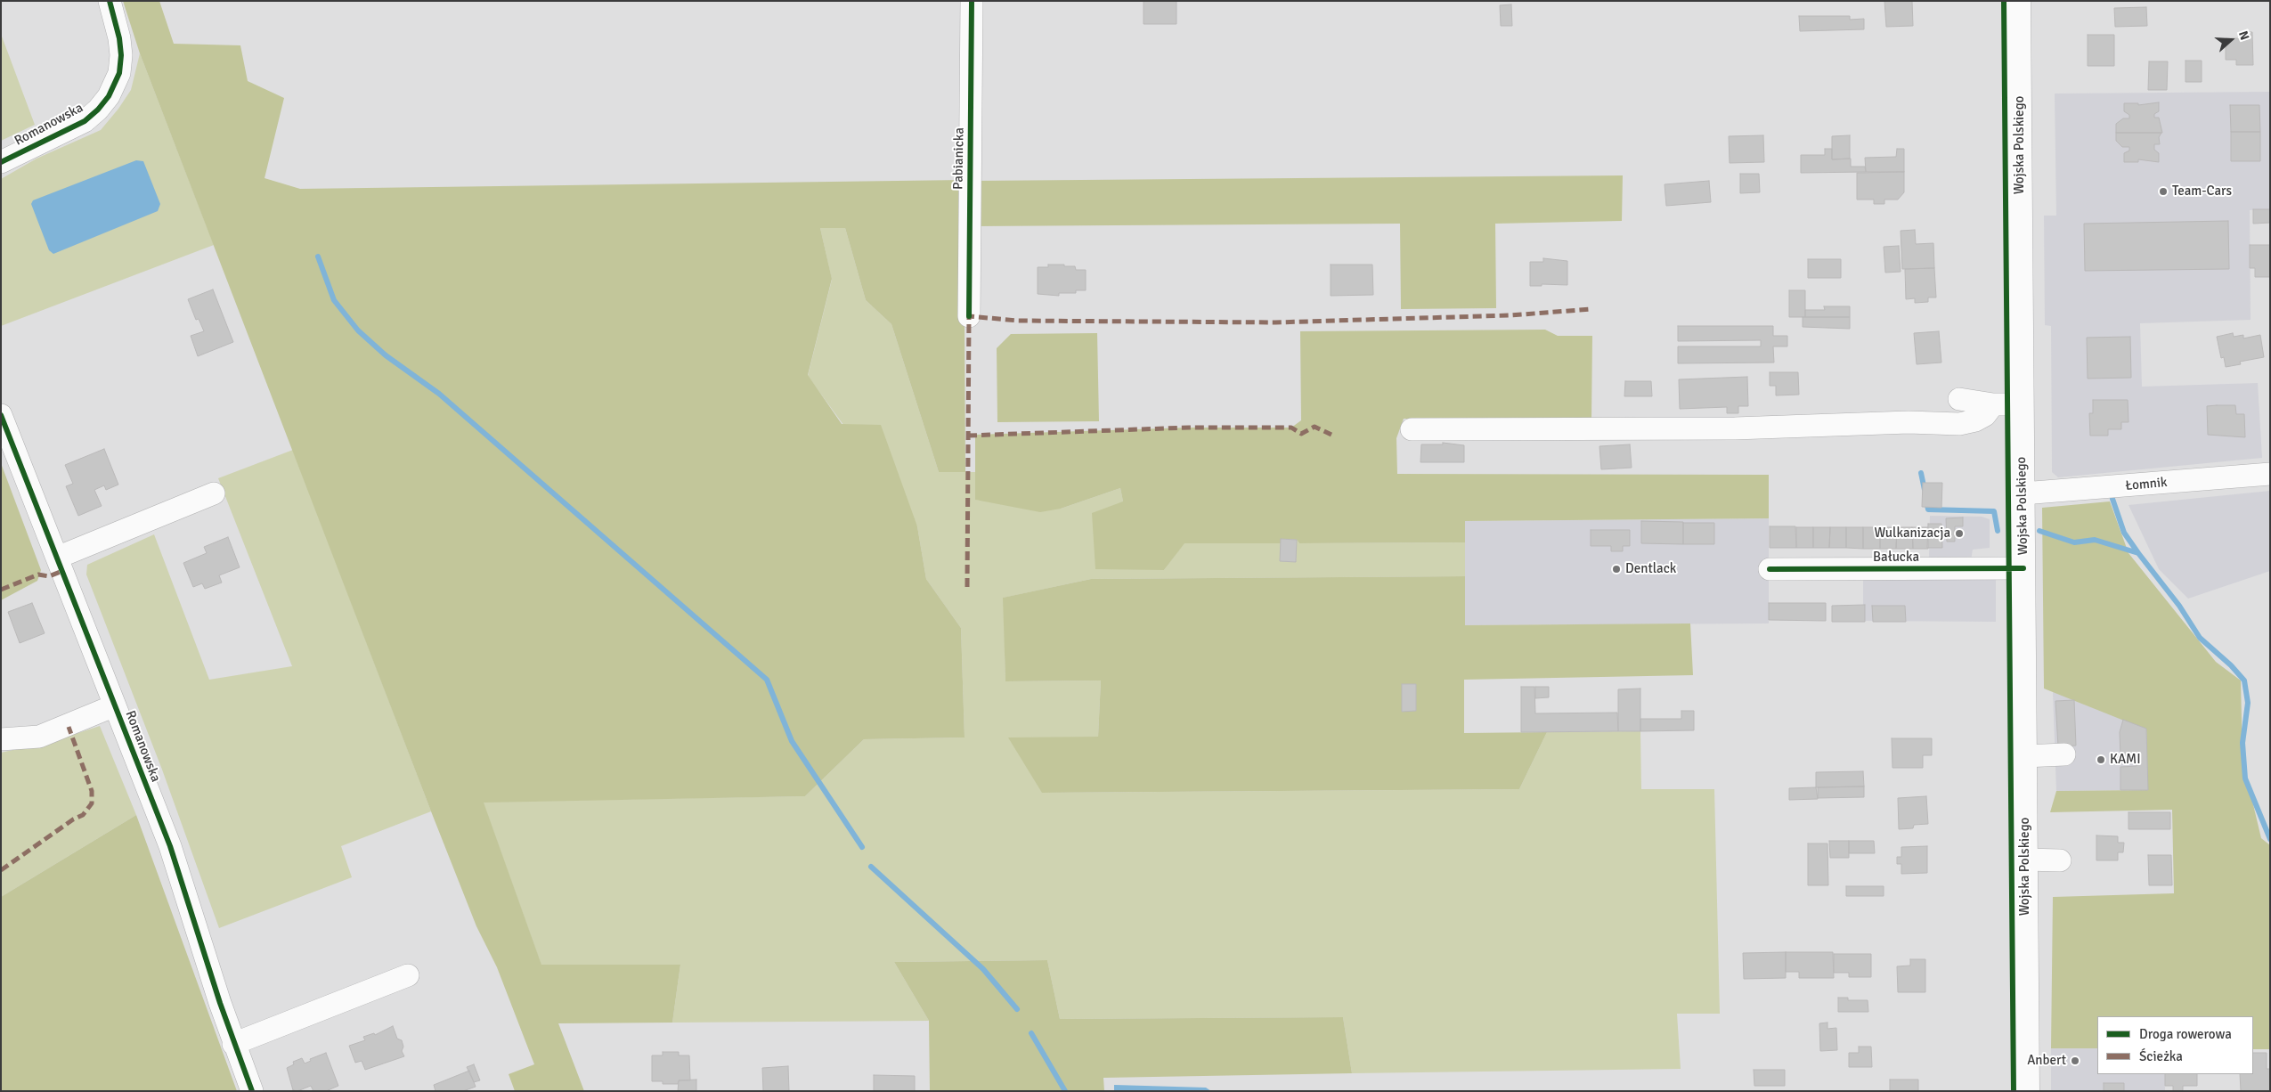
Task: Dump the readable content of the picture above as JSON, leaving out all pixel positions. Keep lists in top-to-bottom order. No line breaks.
{"streets":{"main road":["Wojska Polskiego"],"street":["Romanowska","Pabianicka","Łomnik","Bałucka"]},"crossings":[["Wojska Polskiego","Łomnik"],["Wojska Polskiego","Bałucka"]],"places":["Team-Cars","Wulkanizacja","Dentlack","KAMI","Anbert"],"legend":["Droga rowerowa","Ścieżka"],"north":"right"}
